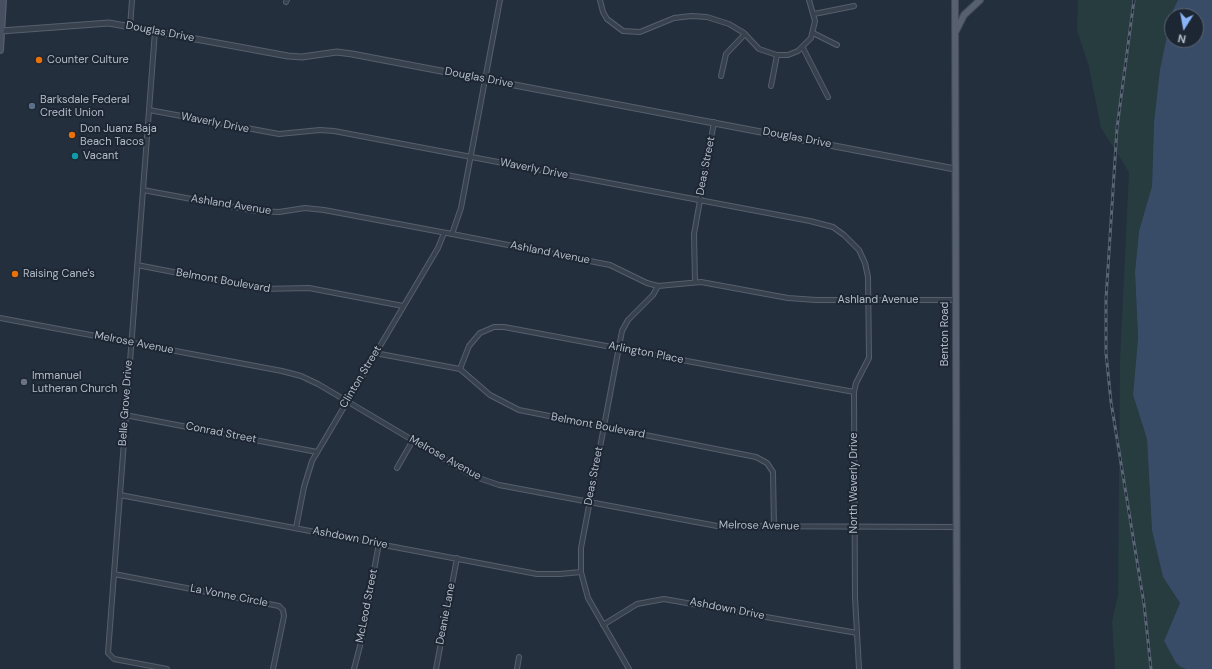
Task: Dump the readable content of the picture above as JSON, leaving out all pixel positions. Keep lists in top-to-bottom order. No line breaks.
{"streets":{"main road":["Benton Road"],"street":["Douglas Drive","Waverly Drive","Deas Street","Ashland Avenue","Belmont Boulevard","Melrose Avenue","Arlington Place","Clinton Street","Belle Grove Drive","Conrad Street","North Waverly Drive","Ashdown Drive","La Vonne Circle","McLeod Street","Deanie Lane"]},"crossings":[["Douglas Drive","Deas Street"],["Douglas Drive","Benton Road"],["Douglas Drive","Belle Grove Drive"],["Waverly Drive","Deas Street"],["Waverly Drive","Ashland Avenue"],["Waverly Drive","Belle Grove Drive"],["Waverly Drive","North Waverly Drive"],["Deas Street","Ashland Avenue"],["Deas Street","Belmont Boulevard"],["Deas Street","Melrose Avenue"],["Deas Street","Arlington Place"],["Deas Street","Ashdown Drive"],["Ashland Avenue","Benton Road"],["Ashland Avenue","Clinton Street"],["Ashland Avenue","Belle Grove Drive"],["Ashland Avenue","North Waverly Drive"],["Belmont Boulevard","Melrose Avenue"],["Belmont Boulevard","Arlington Place"],["Belmont Boulevard","Clinton Street"],["Belmont Boulevard","Belle Grove Drive"],["Benton Road","Melrose Avenue"],["Melrose Avenue","Clinton Street"],["Melrose Avenue","Belle Grove Drive"],["Melrose Avenue","North Waverly Drive"],["Arlington Place","North Waverly Drive"],["Clinton Street","Conrad Street"],["Clinton Street","Ashdown Drive"],["Belle Grove Drive","Conrad Street"],["Belle Grove Drive","Ashdown Drive"],["Belle Grove Drive","La Vonne Circle"],["North Waverly Drive","Ashdown Drive"],["Ashdown Drive","McLeod Street"],["Ashdown Drive","Deanie Lane"]],"places":["Counter Culture","Barksdale Federal Credit Union","Don Juanz Baja Beach Tacos","Vacant","Raising Cane's","Immanuel Lutheran Church"],"north":"bottom"}
